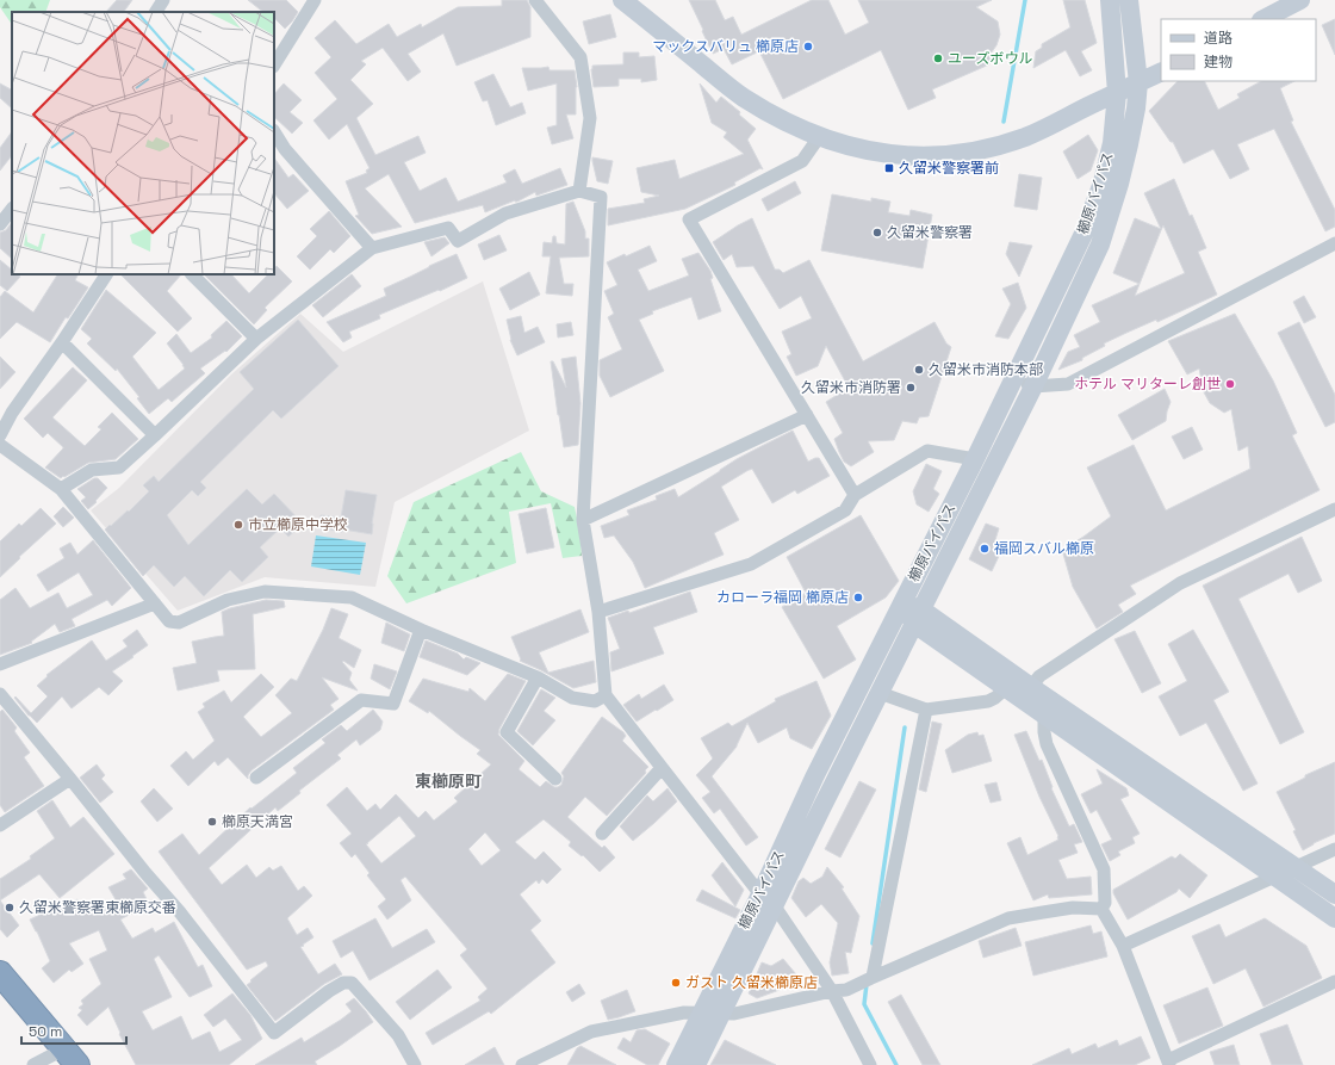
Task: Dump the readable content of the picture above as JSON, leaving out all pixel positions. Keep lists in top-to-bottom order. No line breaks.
{"streets":{"street":["櫛原バイパス"]},"districts":["東櫛原町"],"places":{"other":["マックスバリュ 櫛原店","ユーズボウル","久留米警察署","久留米市消防本部","ホテル マリターレ創世","久留米市消防署","市立櫛原中学校","福岡スバル櫛原","カローラ福岡 櫛原店","櫛原天満宮","久留米警察署東櫛原交番","ガスト 久留米櫛原店"],"transit":["久留米警察署前"]},"legend":["道路","建物"],"scale_bar":"50 m"}
